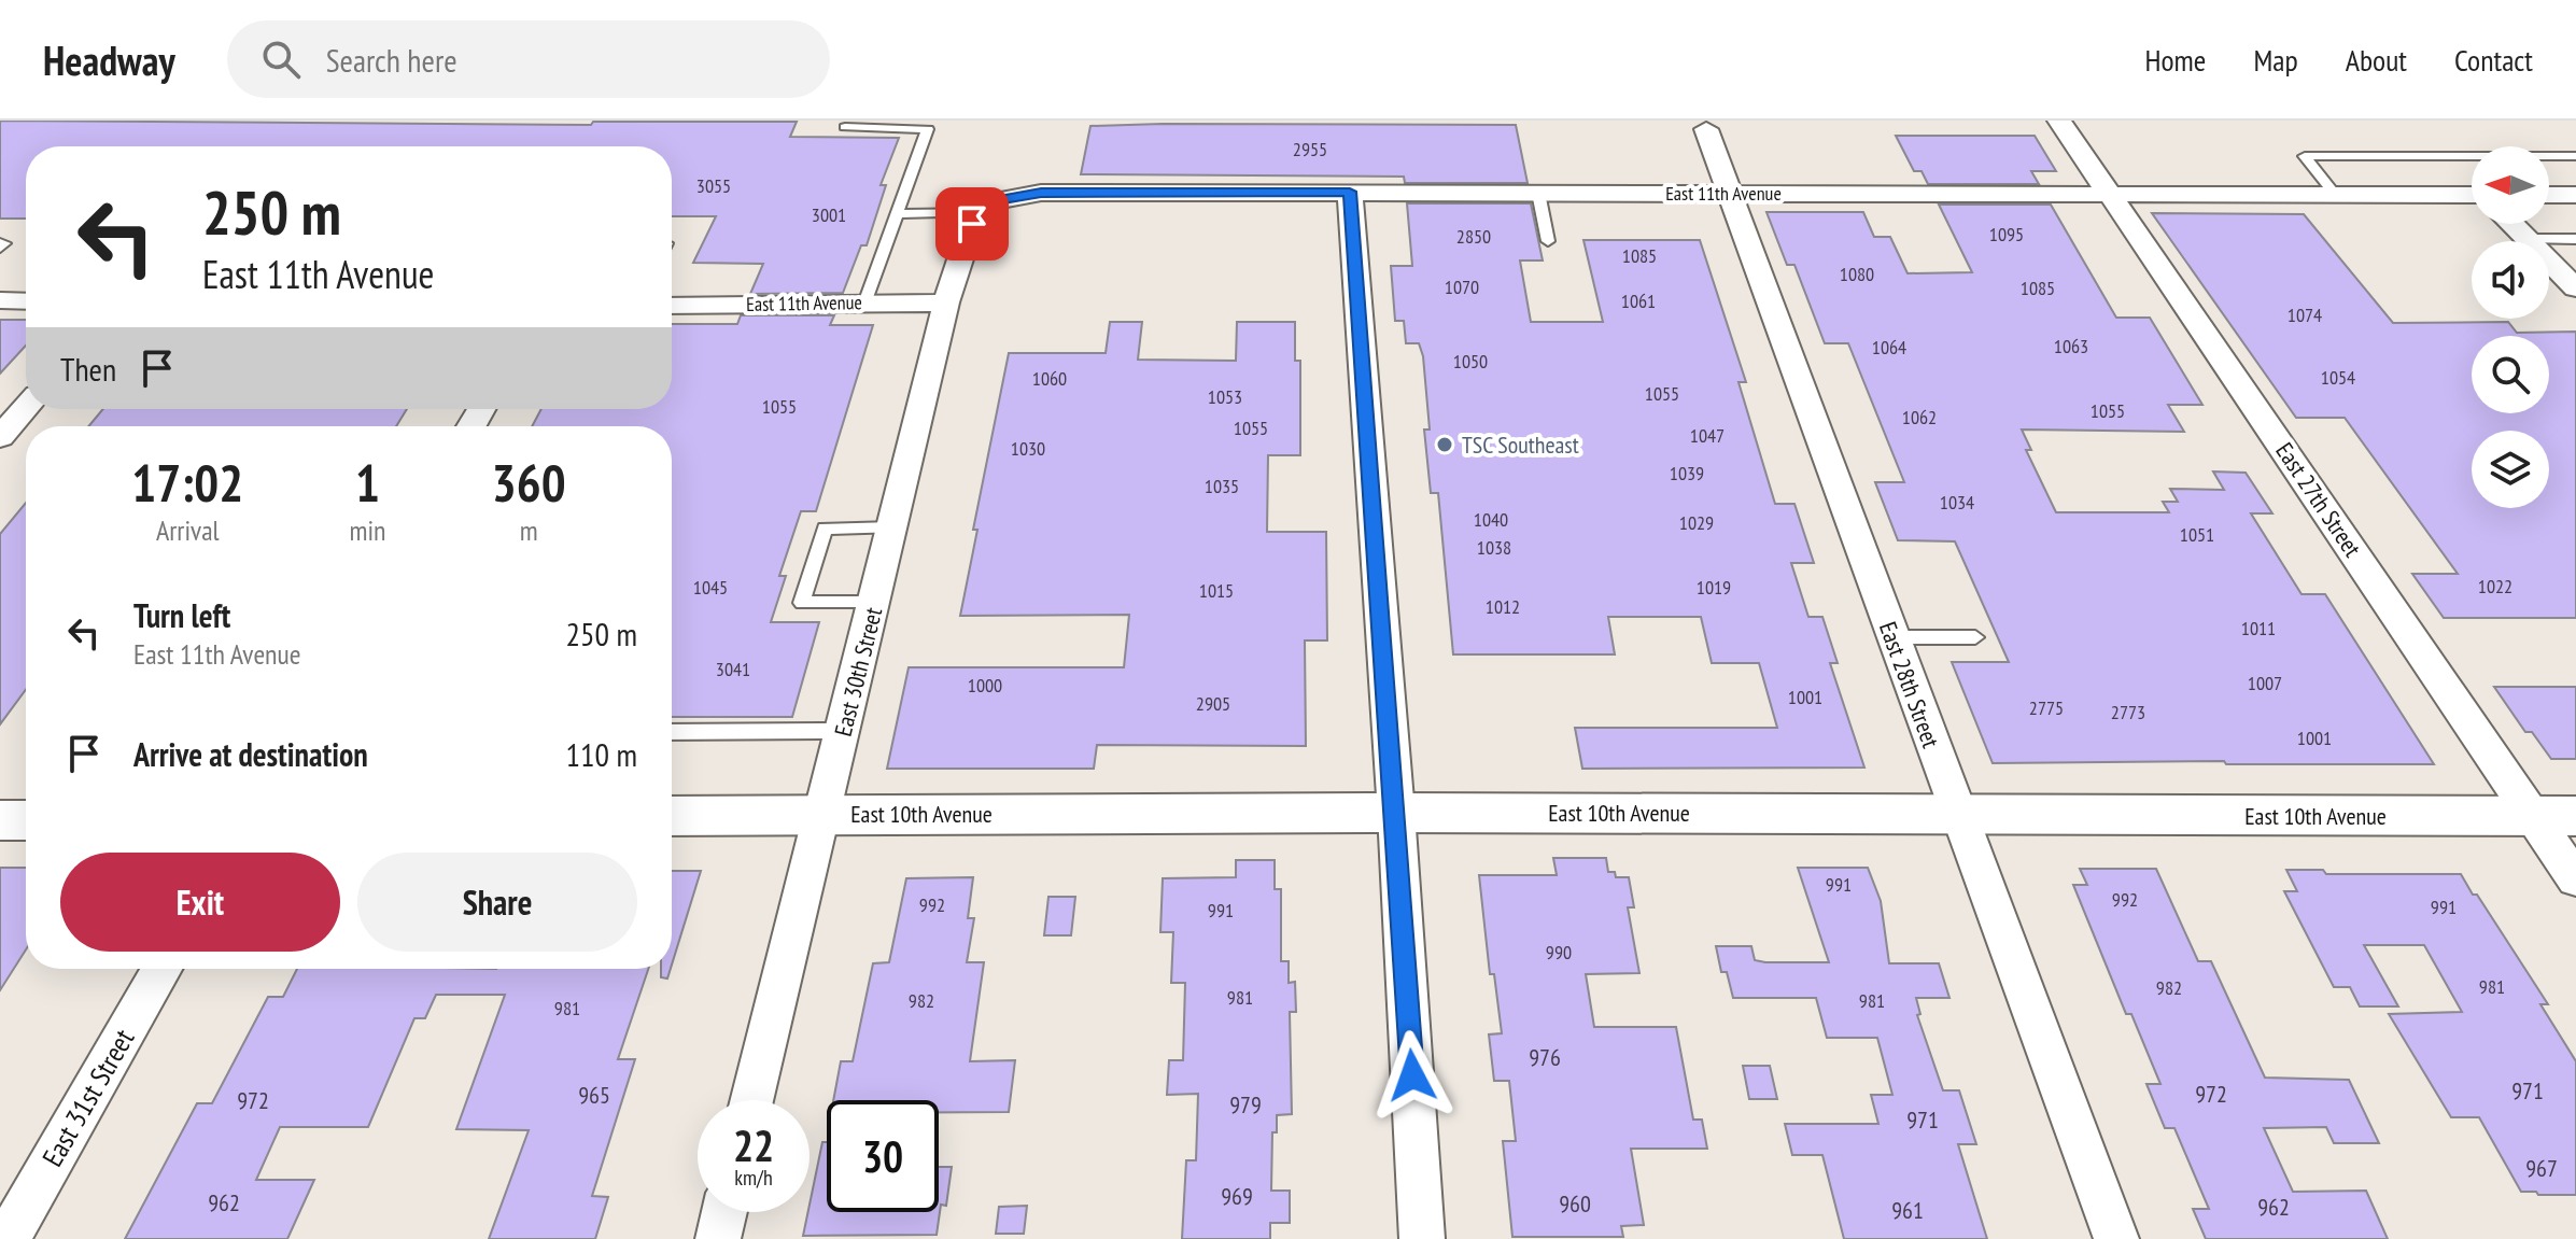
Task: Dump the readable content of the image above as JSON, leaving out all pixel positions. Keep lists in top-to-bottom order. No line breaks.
{"streets":{"street":["East 11th Avenue","East 27th Street","East 30th Street","East 28th Street","East 10th Avenue","East 31st Street"]},"crossings":[["East 11th Avenue","East 27th Street"],["East 11th Avenue","East 30th Street"],["East 11th Avenue","East 28th Street"],["East 27th Street","East 10th Avenue"],["East 30th Street","East 10th Avenue"],["East 28th Street","East 10th Avenue"]],"places":["TSC Southeast"],"house_numbers":["2955","3055","3001","1095","2850","1085","1080","1070","1085","1061","1074","1063","1064","1050","1054","1060","1055","1053","1055","1055","1062","1055","1047","1030","1039","1035","1034","1040","1029","1051","1038","1022","1045","1019","1015","1012","1011","3041","1007","1000","1001","2905","2775","2773","1001","991","992","992","991","991","990","981","982","981","982","981","981","976","971","972","965","972","979","971","967","969","962","960","962","961"],"north":"left","page":{"header":"Headway","search":"Search here","nav":["Home","Map","About","Contact"],"turn":["250 m","East 11th Avenue"],"then":"Then","eta":["17:02","Arrival","1","min","360","m"],"list":[{"name":"Turn left","note":"East 11th Avenue","value":"250 m"},{"name":"Arrive at destination","value":"110 m"}],"buttons":["Exit","Share"],"speed":"22 km/h","limit":"30"}}
